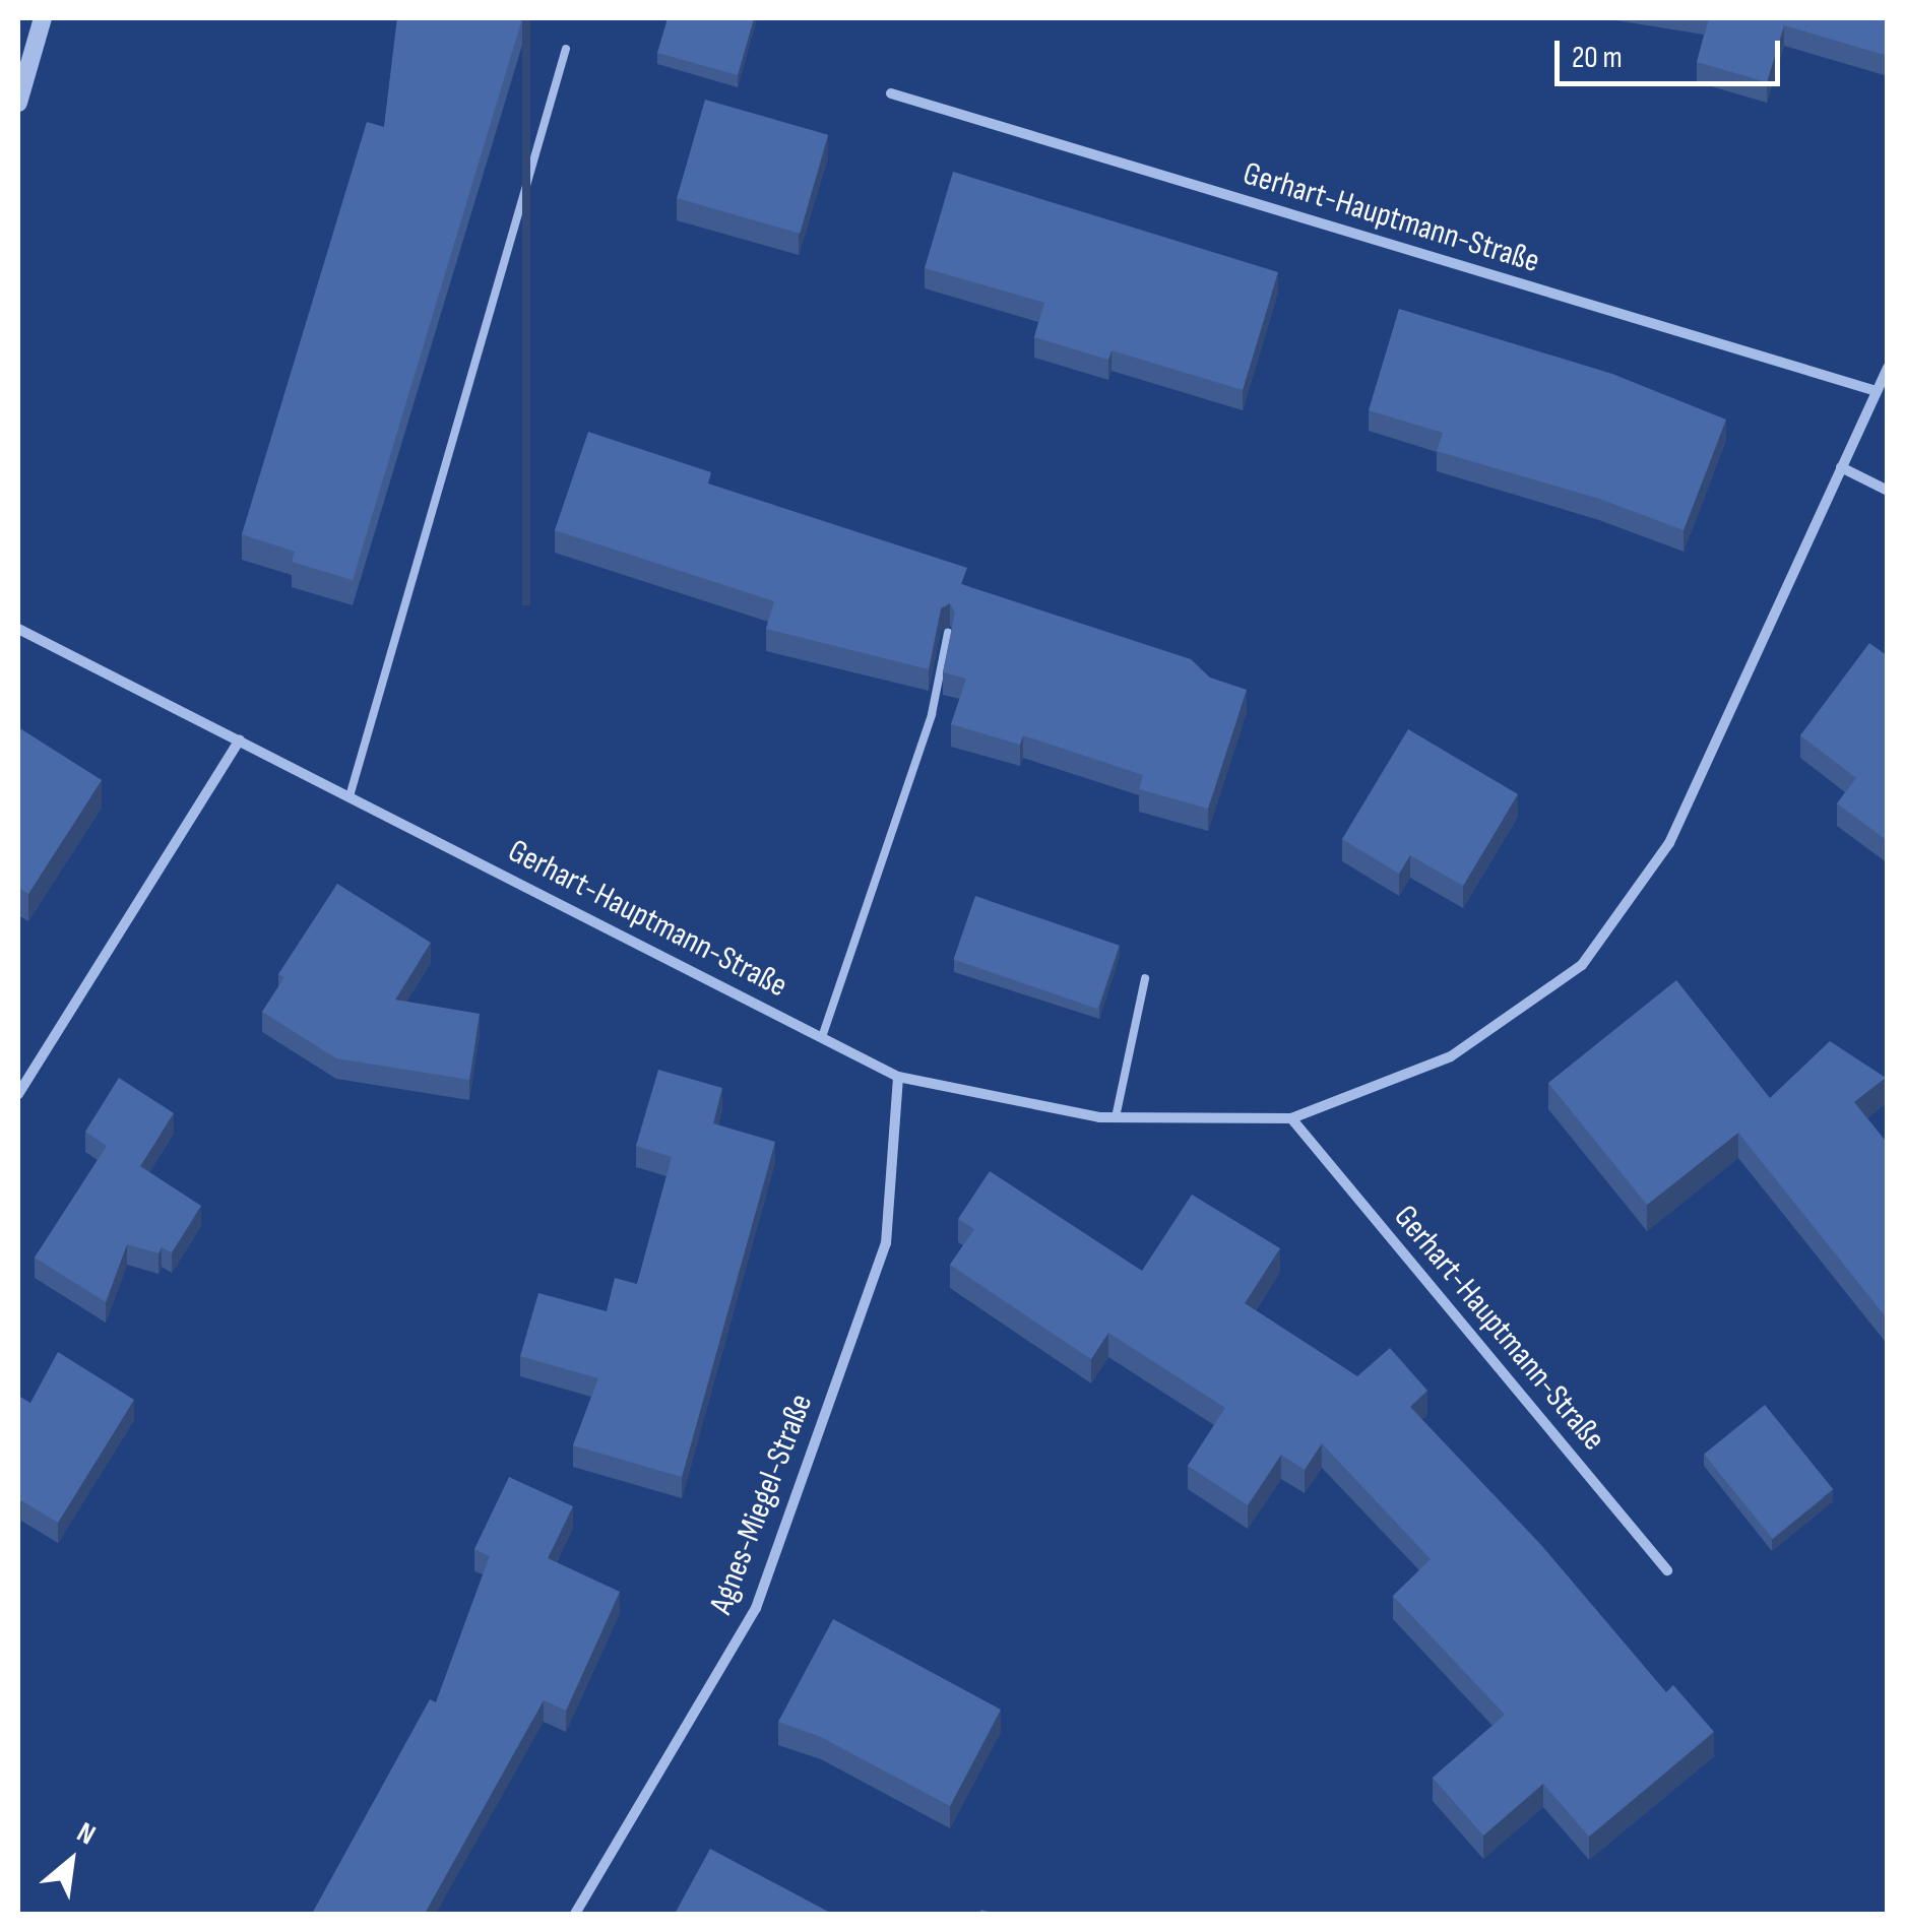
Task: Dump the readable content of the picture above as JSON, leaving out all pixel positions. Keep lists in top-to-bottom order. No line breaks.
{"streets":{"street":["Gerhart-Hauptmann-Straße","Agnes-Miegel-Straße"]},"crossings":[["Gerhart-Hauptmann-Straße","Agnes-Miegel-Straße"]],"scale_bar":"20 m","north":"top right"}
